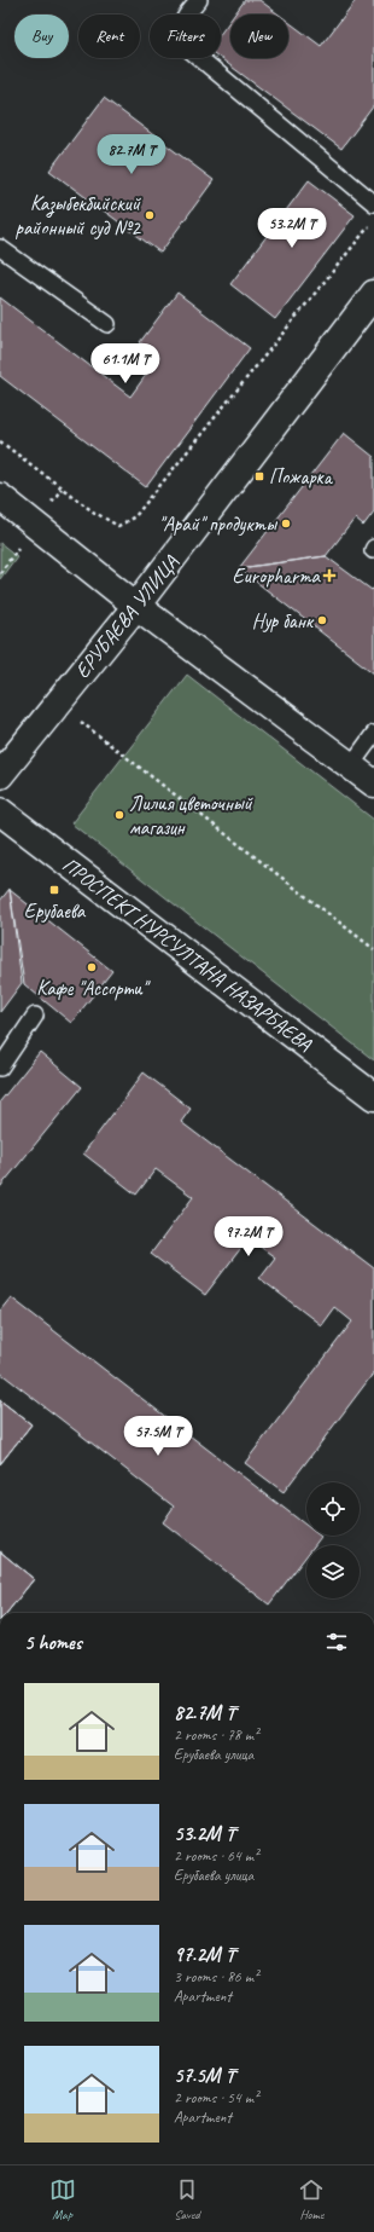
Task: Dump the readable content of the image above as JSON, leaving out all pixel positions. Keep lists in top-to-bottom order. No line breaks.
{"streets":{"main road":["ЕРУБАЕВА УЛИЦА","ПРОСПЕКТ НУРСУЛТАНА НАЗАРБАЕВА"]},"places":{"other":["Казыбекбийский районный суд №2","\"Арай\" продукты","Нур банк","Лилия цветочный магазин","Кафе \"Ассорти\""],"transit":["Пожарка","Ерубаева"],"health":["Europharma"]},"page":{"chip":["Buy","Rent","Filters","New"],"price":["82.7M ₸","53.2M ₸","61.1M ₸","97.2M ₸","57.5M ₸"],"heading":"5 homes","list":[{"name":"82.7M ₸","note":"2 rooms · 78 m² · Ерубаева улица"},{"name":"53.2M ₸","note":"2 rooms · 64 m² · Ерубаева улица"},{"name":"97.2M ₸","note":"3 rooms · 86 m² · Apartment"},{"name":"57.5M ₸","note":"2 rooms · 54 m² · Apartment"}],"tabs":["Map","Saved","Home"]}}
